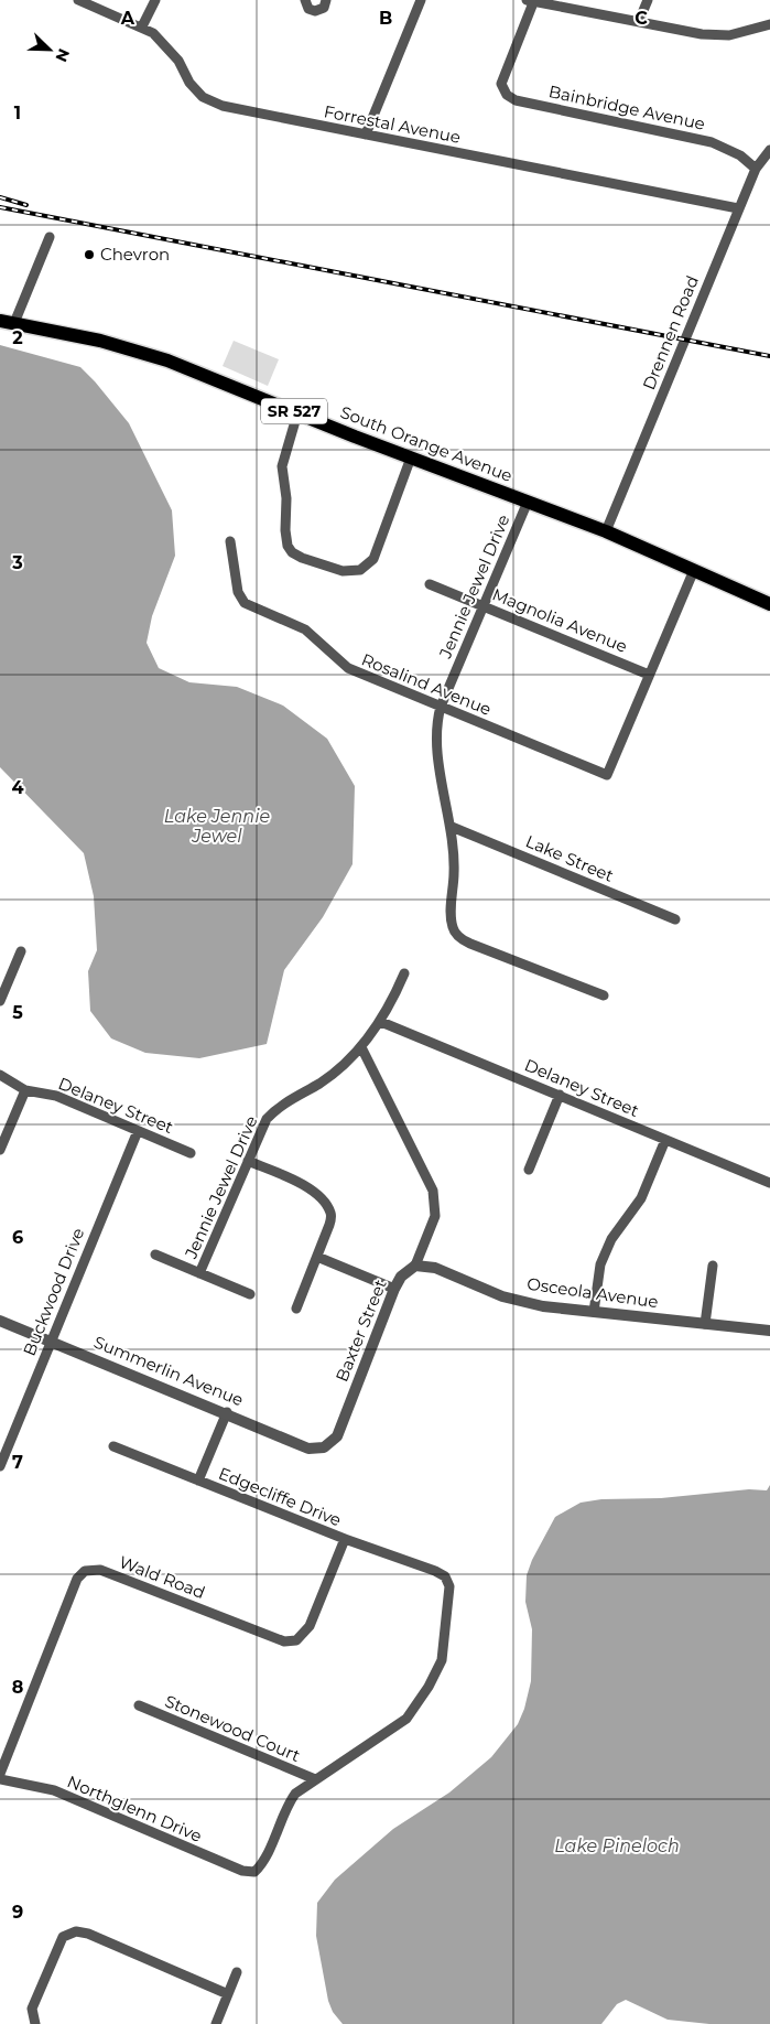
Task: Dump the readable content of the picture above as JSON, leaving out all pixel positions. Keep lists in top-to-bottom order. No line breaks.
{"streets":{"main road":["SR 527","South Orange Avenue"],"street":["Bainbridge Avenue","Forrestal Avenue","Drennen Road","Jennie Jewel Drive","Magnolia Avenue","Rosalind Avenue","Lake Street","Delaney Street","Buckwood Drive","Osceola Avenue","Baxter Street","Summerlin Avenue","Edgecliffe Drive","Wald Road","Stonewood Court","Northglenn Drive"]},"crossings":[["Bainbridge Avenue","Drennen Road"],["Forrestal Avenue","Drennen Road"],["Drennen Road","South Orange Avenue"],["South Orange Avenue","Jennie Jewel Drive"],["Jennie Jewel Drive","Magnolia Avenue"],["Jennie Jewel Drive","Rosalind Avenue"],["Jennie Jewel Drive","Lake Street"],["Jennie Jewel Drive","Delaney Street"],["Jennie Jewel Drive","Baxter Street"],["Magnolia Avenue","Rosalind Avenue"],["Delaney Street","Buckwood Drive"],["Buckwood Drive","Summerlin Avenue"],["Osceola Avenue","Baxter Street"],["Baxter Street","Summerlin Avenue"],["Edgecliffe Drive","Wald Road"],["Edgecliffe Drive","Stonewood Court"],["Edgecliffe Drive","Northglenn Drive"],["Stonewood Court","Northglenn Drive"]],"water":["Lake Jennie Jewel","Lake Pineloch"],"places":["Chevron"],"north":"bottom right","grid":{"columns":["A","B","C"],"rows":["1","2","3","4","5","6","7","8","9"]}}
